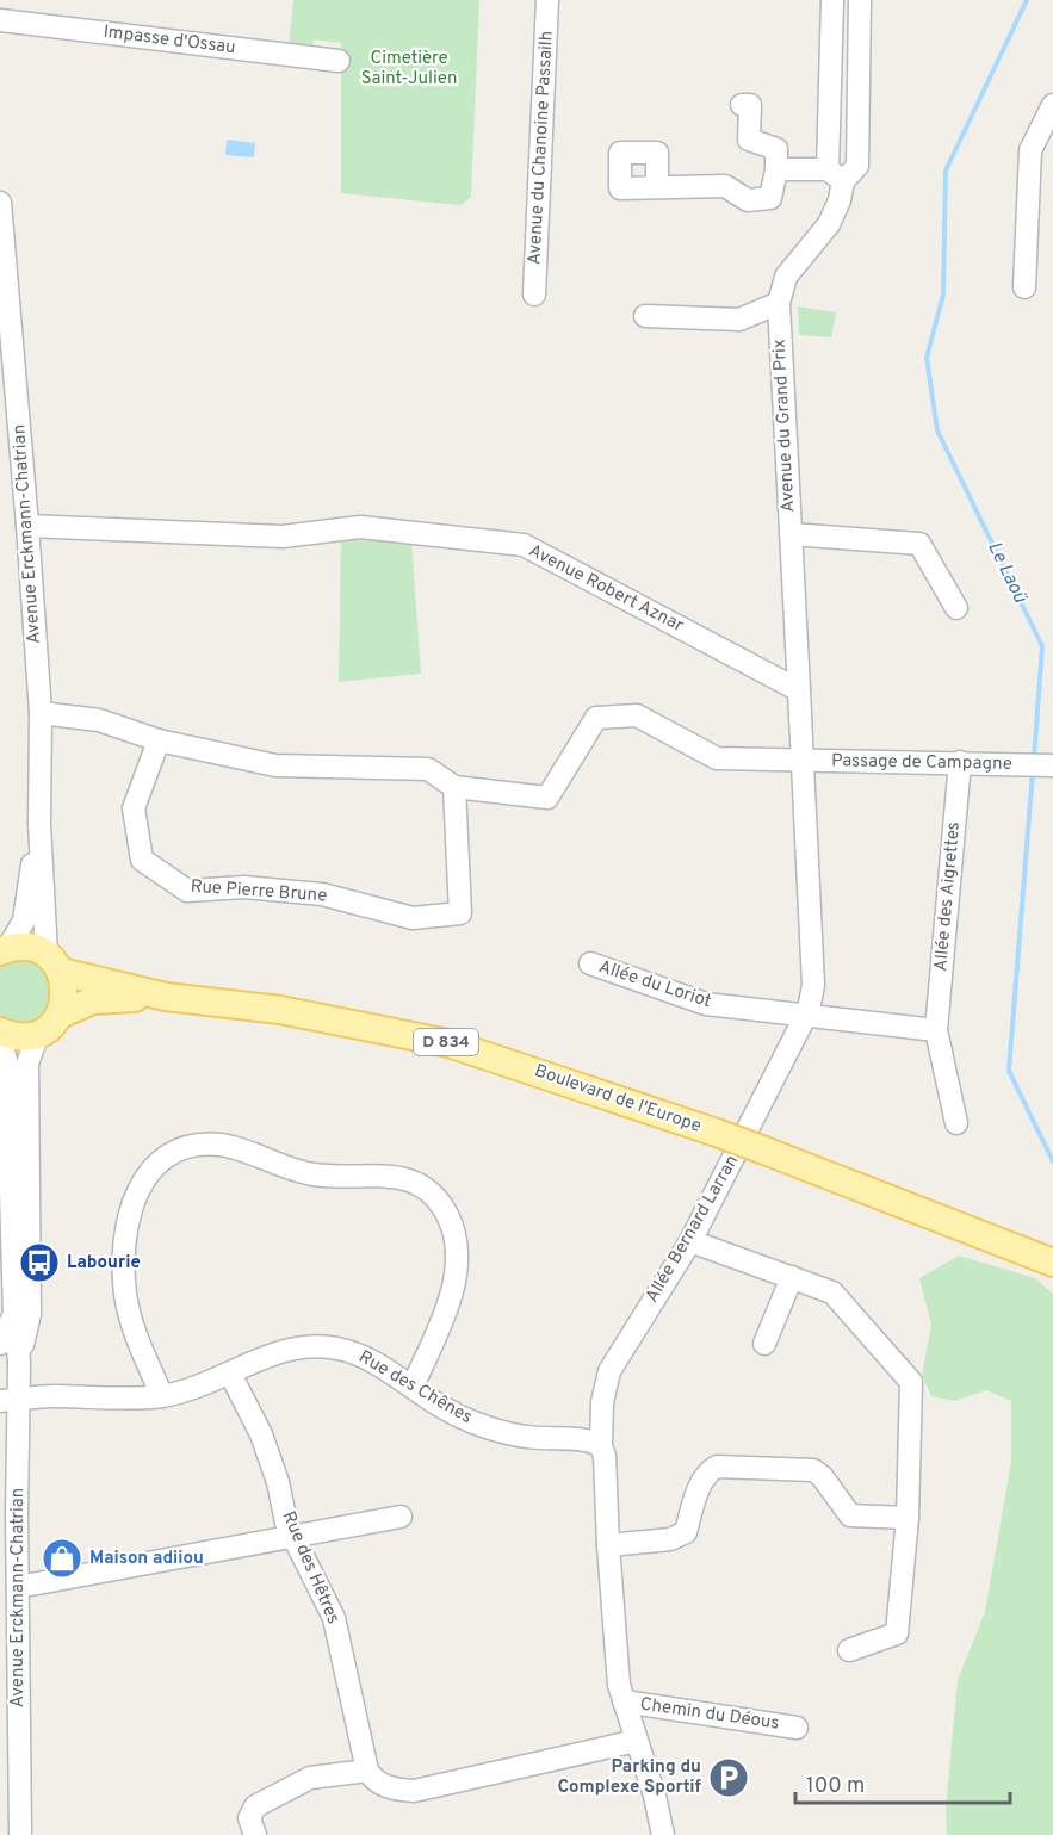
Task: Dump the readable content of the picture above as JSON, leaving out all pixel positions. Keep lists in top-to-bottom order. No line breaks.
{"streets":{"main road":["D 834","Boulevard de l'Europe"],"street":["Impasse d'Ossau","Avenue du Chanoine Passailh","Avenue du Grand Prix","Avenue Erckmann-Chatrian","Avenue Robert Aznar","Passage de Campagne","Rue Pierre Brune","Allée des Aigrettes","Allée du Loriot","Allée Bernard Larran","Rue des Chênes","Rue des Hêtres","Chemin du Déous"]},"crossings":[["Avenue du Grand Prix","Avenue Robert Aznar"],["Avenue Erckmann-Chatrian","Avenue Robert Aznar"],["Avenue Erckmann-Chatrian","Boulevard de l'Europe"],["Avenue Erckmann-Chatrian","Rue des Chênes"],["Passage de Campagne","Rue Pierre Brune"],["Passage de Campagne","Allée des Aigrettes"],["Passage de Campagne","Allée Bernard Larran"],["Allée du Loriot","Allée Bernard Larran"],["Allée Bernard Larran","Rue des Chênes"],["Allée Bernard Larran","Chemin du Déous"],["Rue des Chênes","Rue des Hêtres"]],"water":["Le Laoü"],"parks":["Cimetière Saint-Julien"],"places":{"bus stop":["Labourie"],"shop":["Maison adiiou"],"parking":["Parking du Complexe Sportif"]},"scale_bar":"100 m"}
